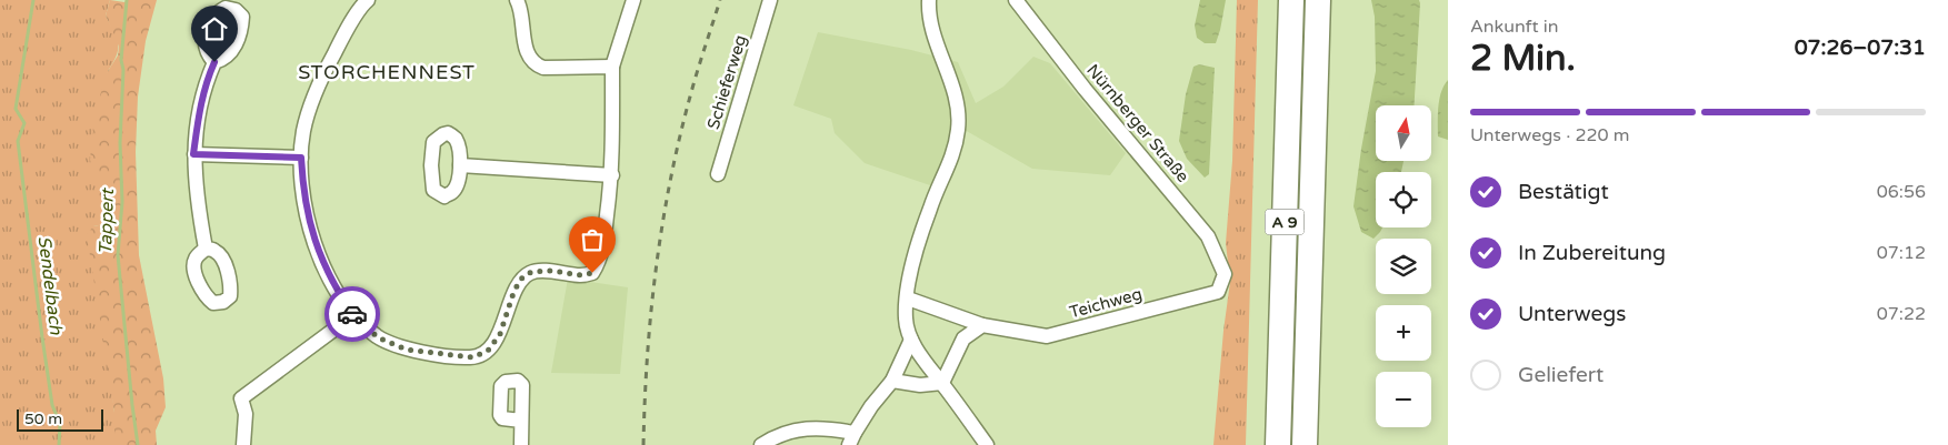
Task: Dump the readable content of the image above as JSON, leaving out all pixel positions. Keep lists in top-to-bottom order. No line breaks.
{"streets":{"highway":["A 9"],"street":["Schieferweg","Nürnberger Straße","Teichweg"]},"crossings":[["Nürnberger Straße","Teichweg"]],"districts":["STORCHENNEST"],"water":["Tappert","Sendelbach"],"scale_bar":"50 m","north":"top","page":{"heading":["2 Min.","Ankunft in","07:26–07:31"],"bar":"Unterwegs · 220 m","map_buttons":["+","−"],"list":[["Bestätigt","06:56"],["In Zubereitung","07:12"],["Unterwegs","07:22"],"Geliefert"],"scale":"50 m"}}
